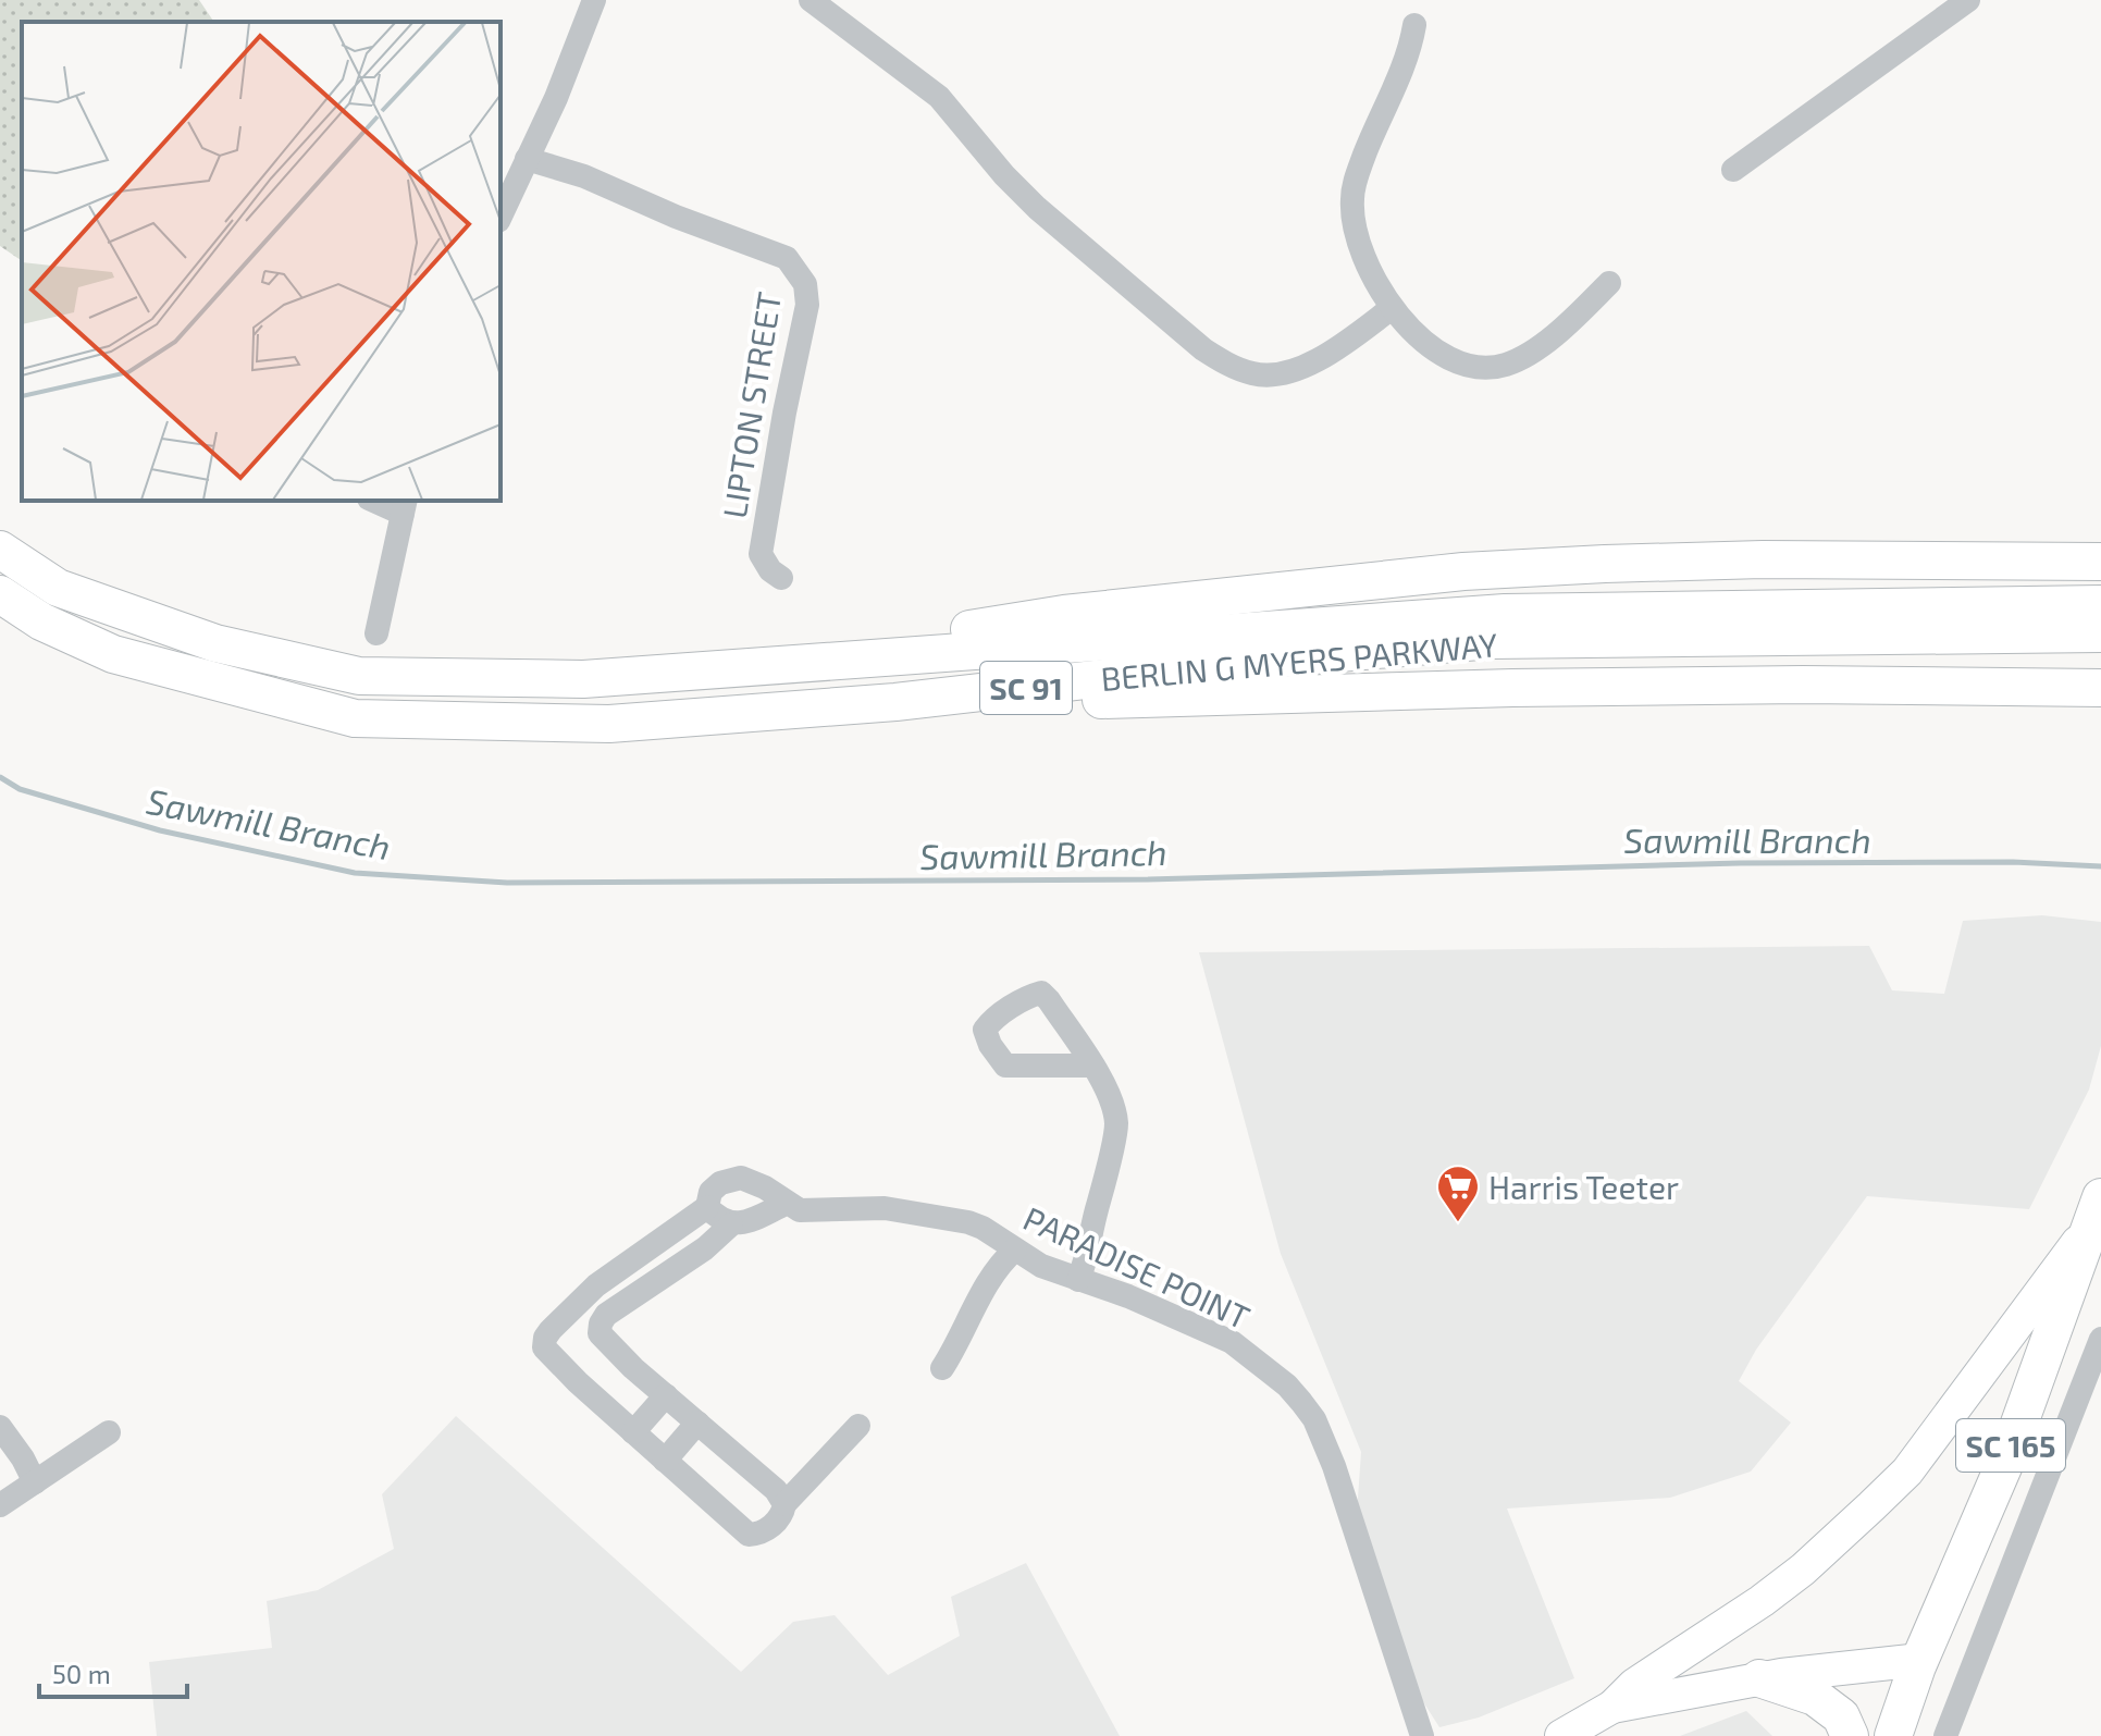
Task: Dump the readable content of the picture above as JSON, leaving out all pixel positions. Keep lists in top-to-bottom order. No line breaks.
{"streets":{"main road":["BERLIN G MYERS PARKWAY","SC 91","SC 165"],"street":["LIPTON STREET","PARADISE POINT"]},"water":["Sawmill Branch"],"places":{"supermarket":["Harris Teeter"]},"scale_bar":"50 m"}
